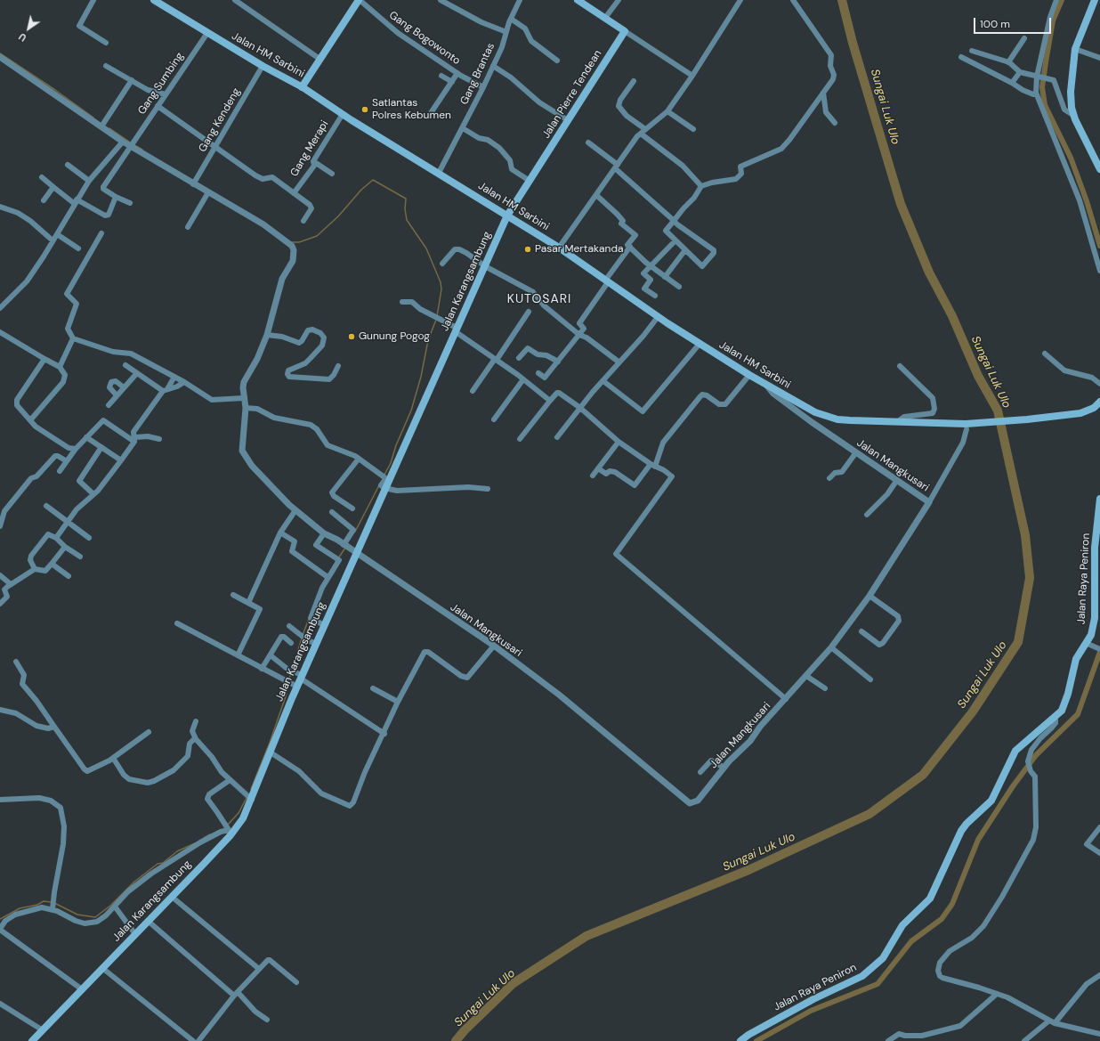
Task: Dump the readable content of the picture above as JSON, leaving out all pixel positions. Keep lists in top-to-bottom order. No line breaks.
{"streets":{"main road":["Jalan HM Sarbini","Jalan Pierre Tendean","Jalan Karangsambung","Jalan Raya Peniron"],"street":["Gang Bogowonto","Gang Brantas","Gang Sumbing","Gang Kendeng","Gang Merapi","Jalan Mangkusari"]},"crossings":[["Gang Bogowonto","Gang Brantas"],["Jalan HM Sarbini","Gang Brantas"],["Jalan HM Sarbini","Gang Sumbing"],["Jalan HM Sarbini","Jalan Pierre Tendean"],["Jalan HM Sarbini","Gang Kendeng"],["Jalan HM Sarbini","Gang Merapi"],["Jalan HM Sarbini","Jalan Karangsambung"],["Jalan HM Sarbini","Jalan Mangkusari"],["Gang Sumbing","Jalan Mangkusari"],["Jalan Pierre Tendean","Jalan Karangsambung"],["Gang Kendeng","Jalan Mangkusari"],["Jalan Karangsambung","Jalan Mangkusari"]],"districts":["KUTOSARI"],"water":["Sungai Luk Ulo"],"places":["Satlantas Polres Kebumen","Pasar Mertakanda","Gunung Pogog"],"scale_bar":"100 m","north":"bottom left"}
